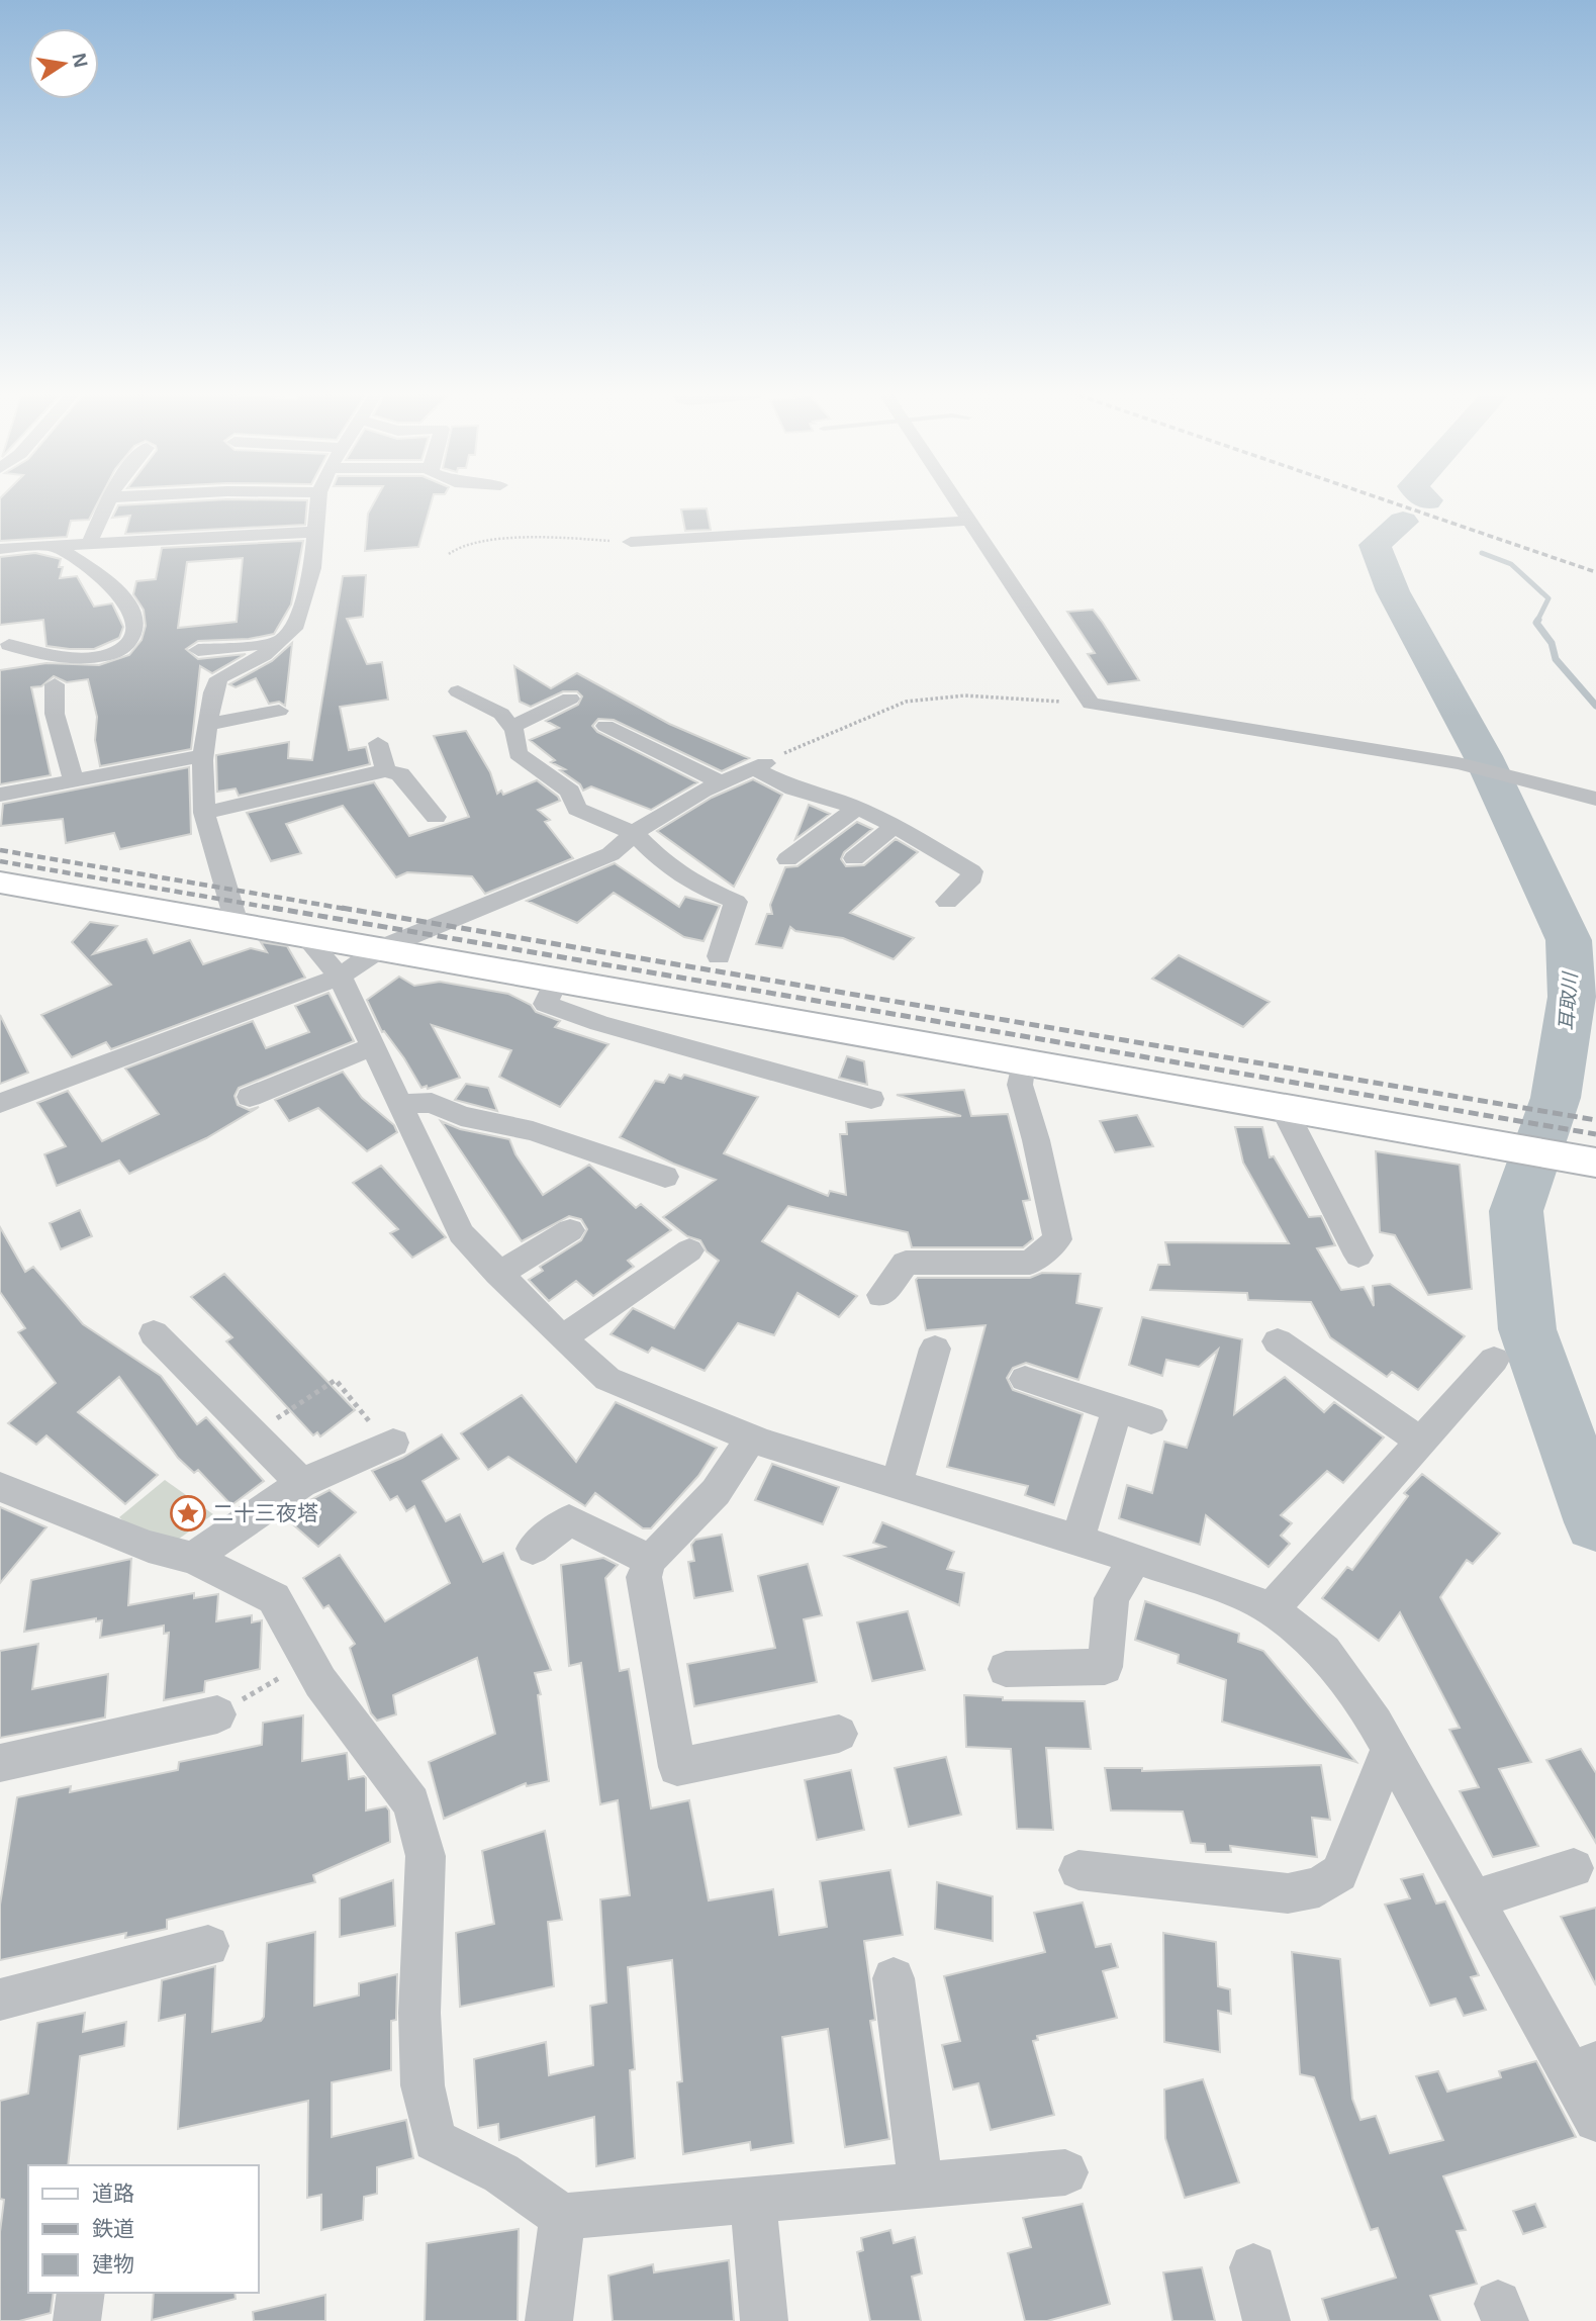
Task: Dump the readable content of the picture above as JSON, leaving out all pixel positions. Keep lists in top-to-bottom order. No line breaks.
{"water":["耳取川"],"places":{"place":["二十三夜塔"]},"legend":["道路","鉄道","建物"],"north":"right"}
